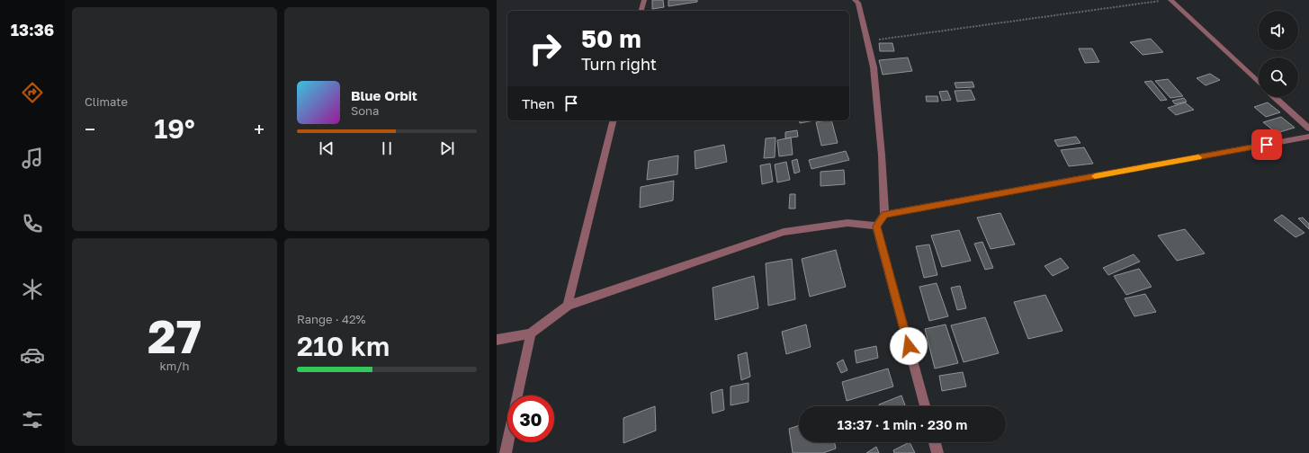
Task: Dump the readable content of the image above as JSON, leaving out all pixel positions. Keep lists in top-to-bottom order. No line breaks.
{"page":{"tabs":"13:36","tile":["Climate",["27","km/h"],["Range · 42%","210 km"]],"turn":["50 m","Turn right"],"song":["Blue Orbit","Sona"],"then":"Then","heat":["−","19°","+"],"limit":"30","trip":"13:37 · 1 min · 230 m"}}
